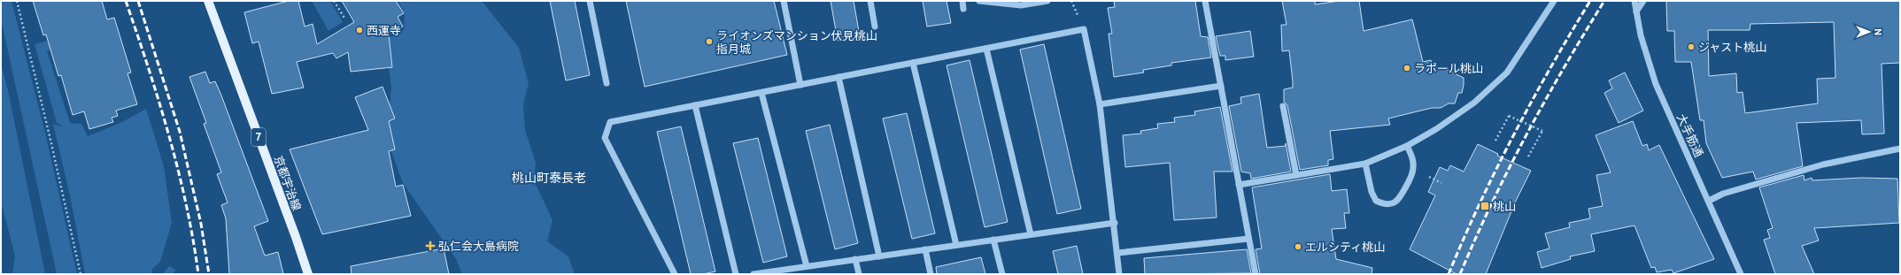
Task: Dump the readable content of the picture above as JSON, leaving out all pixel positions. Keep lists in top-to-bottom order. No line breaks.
{"streets":{"main road":["7","京都宇治線"],"street":["大手筋通"]},"districts":["桃山町泰長老"],"places":{"other":["西運寺","ライオンズマンション伏見桃山 指月城","ジャスト桃山","ラポール桃山","エルシティ桃山"],"transit":["桃山"],"health":["弘仁会大島病院"]},"north":"right"}
